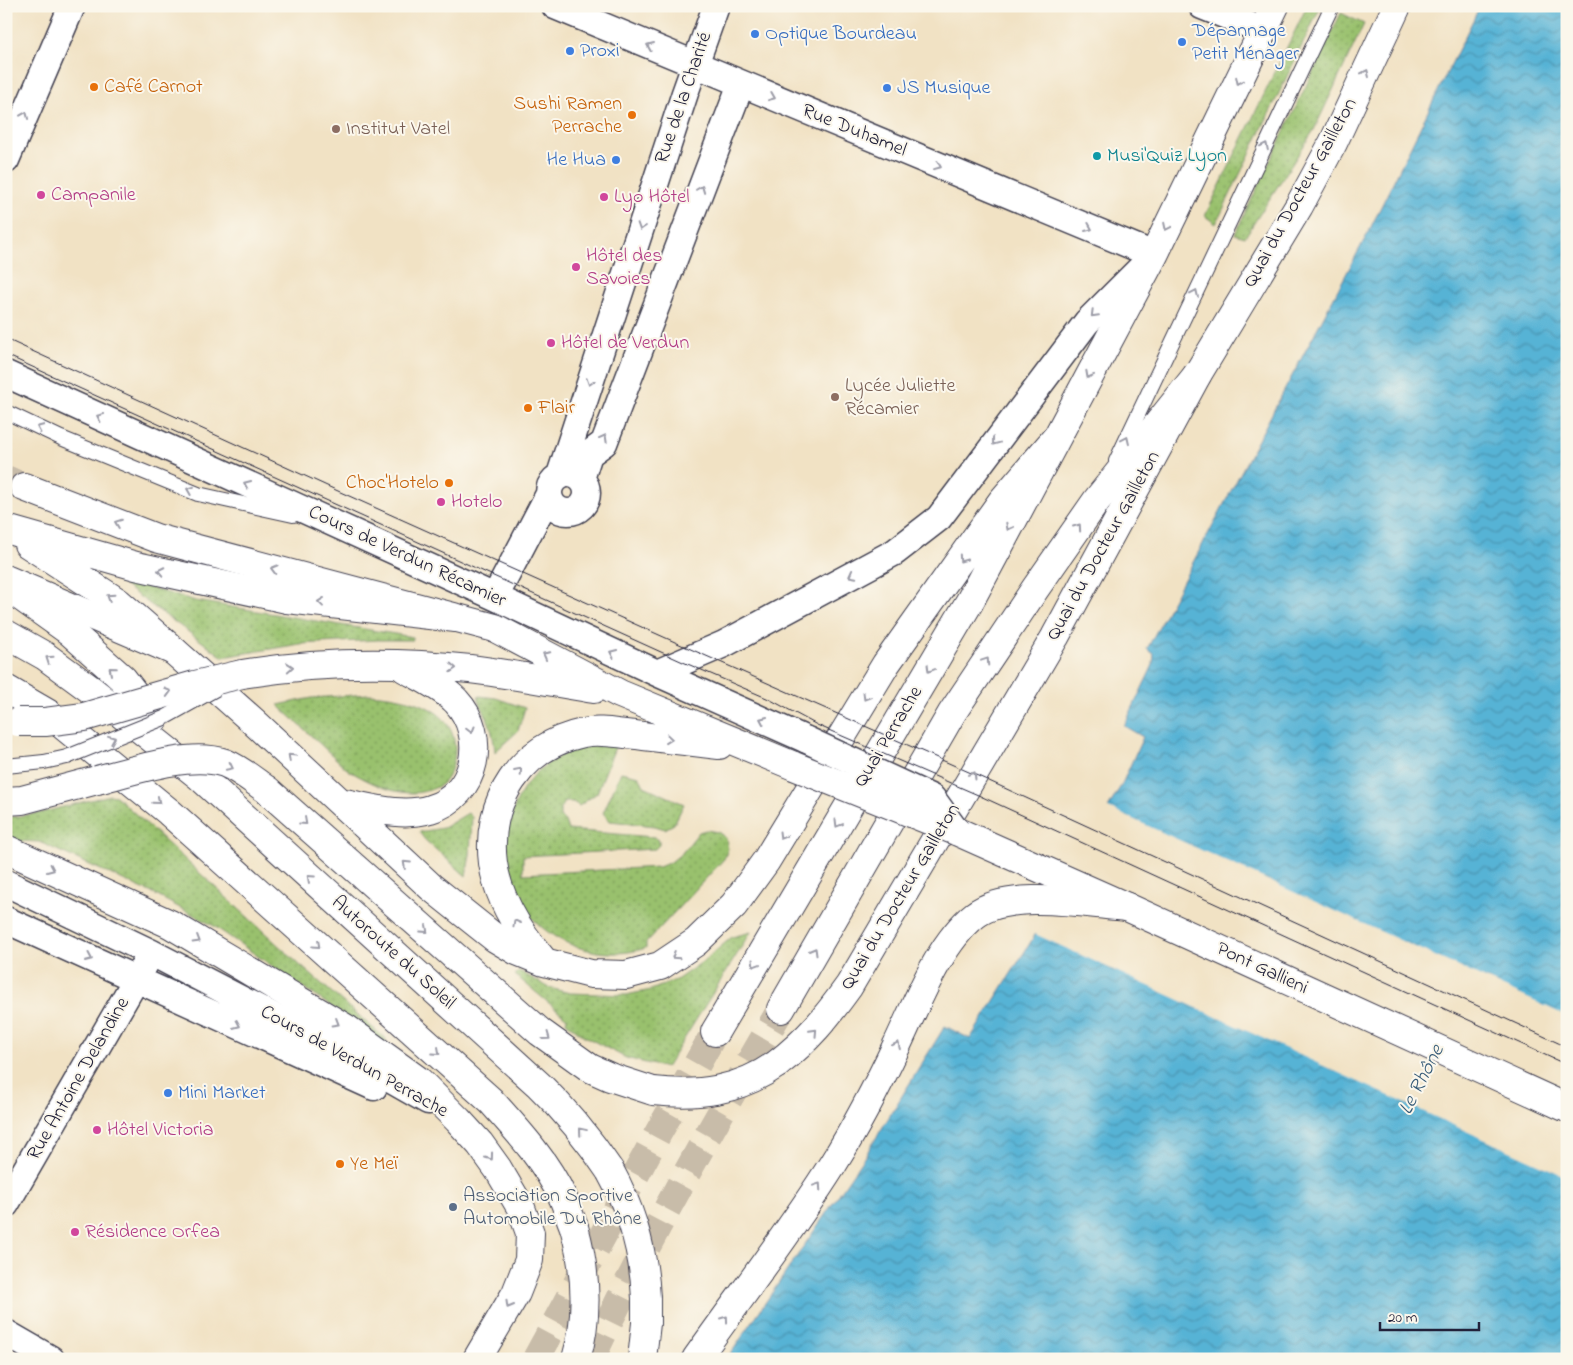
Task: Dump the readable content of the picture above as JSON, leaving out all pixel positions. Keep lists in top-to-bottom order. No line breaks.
{"streets":{"main road":["Quai du Docteur Gailleton","Quai Perrache","Autoroute du Soleil","Pont Gallieni"],"street":["Rue de la Charité","Rue Duhamel","Cours de Verdun Récamier","Cours de Verdun Perrache","Rue Antoine Delandine"]},"crossings":[["Rue de la Charité","Rue Duhamel"],["Rue de la Charité","Cours de Verdun Récamier"],["Cours de Verdun Récamier","Pont Gallieni"],["Cours de Verdun Perrache","Rue Antoine Delandine"]],"one_way":["Cours de Verdun Récamier"],"water":["Le Rhône"],"places":["Optique Bourdeau","Dépannage Petit Ménager","Proxi","Café Carnot","JS Musique","Sushi Ramen Perrache","Institut Vatel","Musi'Quiz Lyon","He Hua","Campanile","Lyo Hôtel","Hôtel des Savoies","Hôtel de Verdun","Lycée Juliette Récamier","Flair","Choc'Hotelo","Hotelo","Mini Market","Hôtel Victoria","Ye Meï","Association Sportive Automobile Du Rhône","Résidence Orfea"],"scale_bar":"20 m"}
